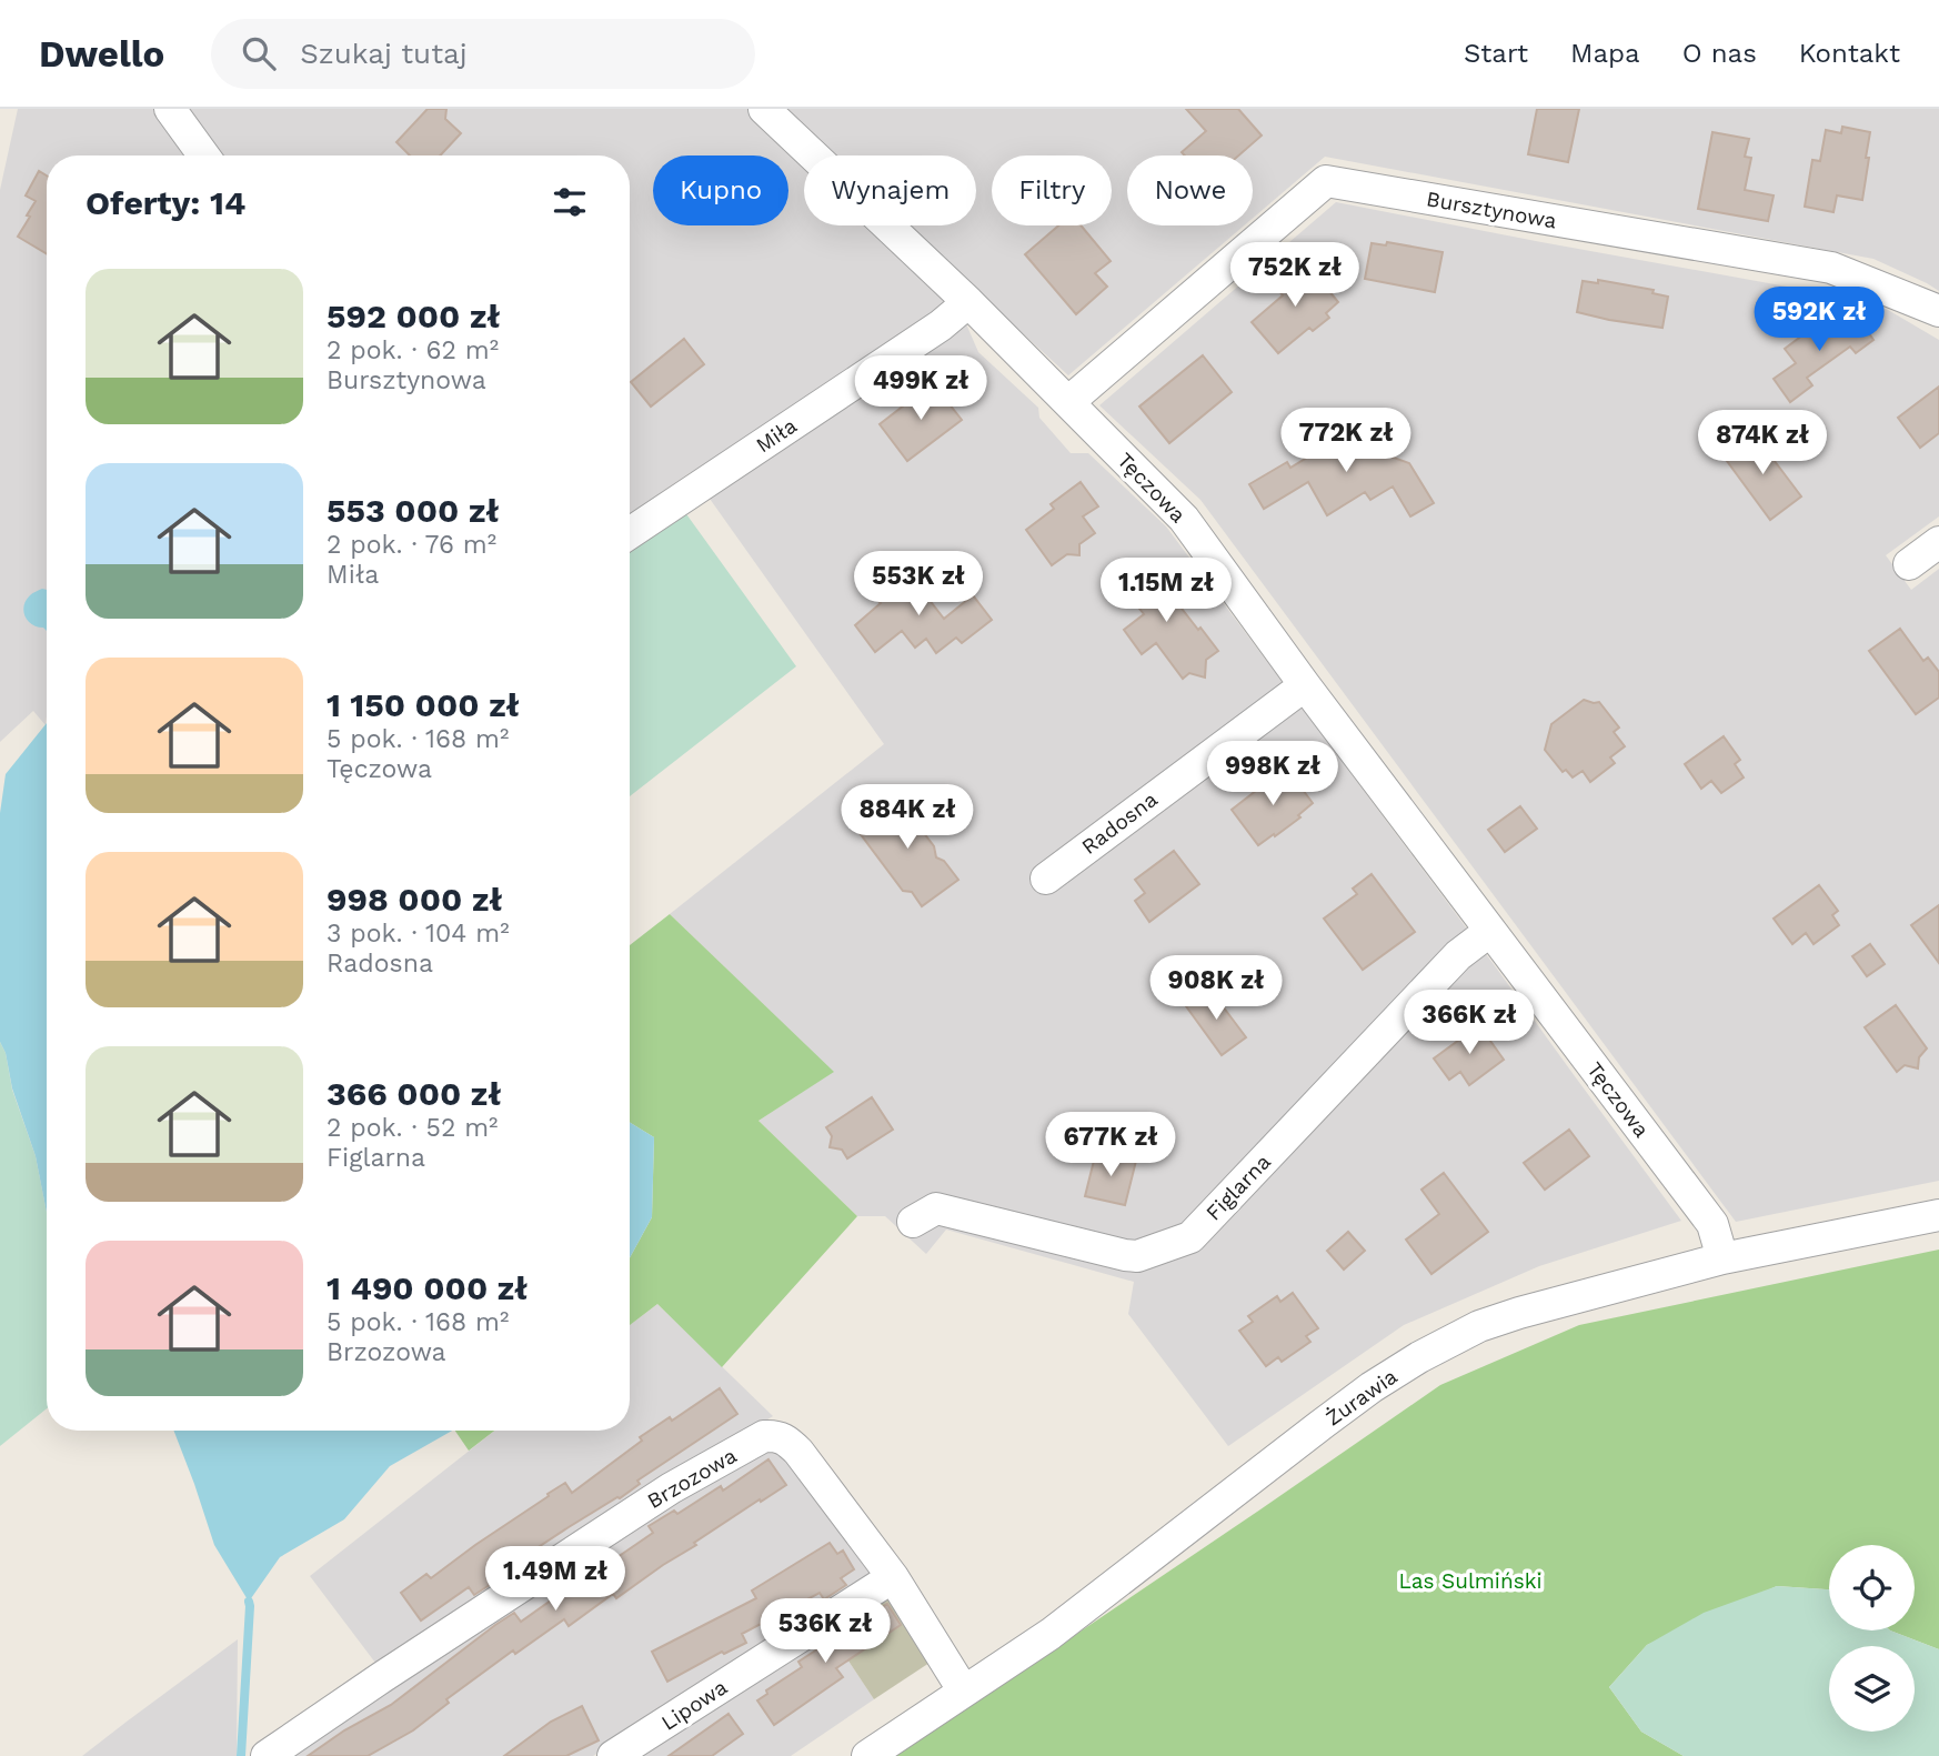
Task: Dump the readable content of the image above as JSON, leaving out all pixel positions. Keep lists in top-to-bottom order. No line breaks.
{"streets":{"street":["Bursztynowa","Miła","Tęczowa","Radosna","Figlarna","Żurawia","Brzozowa","Lipowa"]},"crossings":[["Bursztynowa","Tęczowa"],["Miła","Tęczowa"],["Tęczowa","Radosna"],["Tęczowa","Figlarna"],["Tęczowa","Żurawia"],["Żurawia","Brzozowa"],["Brzozowa","Lipowa"]],"parks":["Las Sulmiński"],"page":{"header":"Dwello","search":"Szukaj tutaj","nav":["Start","Mapa","O nas","Kontakt"],"chip":["Kupno","Wynajem","Filtry","Nowe"],"heading":"Oferty: 14","price":["752K zł","592K zł","499K zł","772K zł","874K zł","553K zł","1.15M zł","998K zł","884K zł","908K zł","366K zł","677K zł","1.49M zł","536K zł"],"list":[{"name":"592 000 zł","note":"2 pok. · 62 m² · Bursztynowa"},{"name":"553 000 zł","note":"2 pok. · 76 m² · Miła"},{"name":"1 150 000 zł","note":"5 pok. · 168 m² · Tęczowa"},{"name":"998 000 zł","note":"3 pok. · 104 m² · Radosna"},{"name":"366 000 zł","note":"2 pok. · 52 m² · Figlarna"},{"name":"1 490 000 zł","note":"5 pok. · 168 m² · Brzozowa"}]}}
